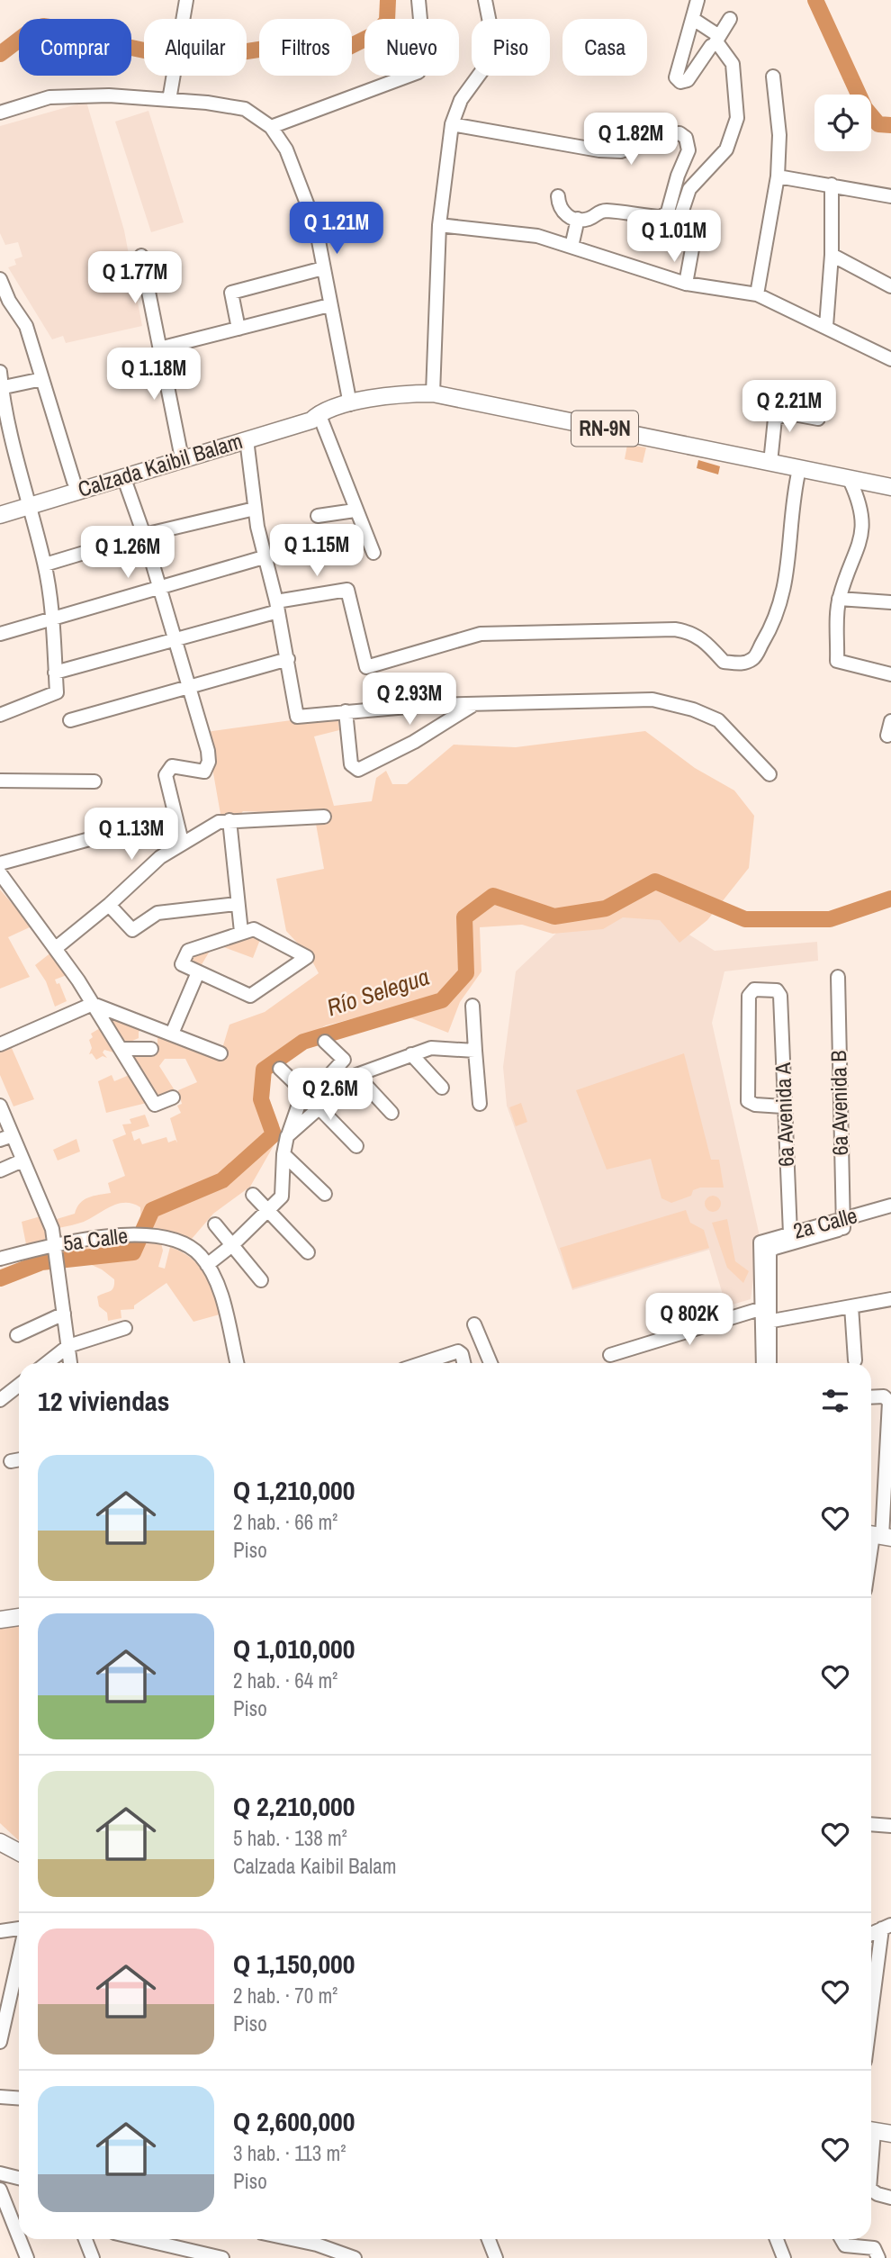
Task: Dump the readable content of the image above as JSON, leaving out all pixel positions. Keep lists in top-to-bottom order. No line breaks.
{"streets":{"main road":["RN-9N","Calzada Kaibil Balam"],"street":["6a Avenida B","6a Avenida A","2a Calle","5a Calle"]},"crossings":[["6a Avenida B","2a Calle"],["6a Avenida A","2a Calle"]],"water":["Río Selegua"],"page":{"chip":["Comprar","Alquilar","Filtros","Nuevo","Piso","Casa"],"price":["Q 1.82M","Q 1.21M","Q 1.01M","Q 1.77M","Q 1.18M","Q 2.21M","Q 1.15M","Q 1.26M","Q 2.93M","Q 1.13M","Q 2.6M","Q 802K"],"heading":"12 viviendas","list":[{"name":"Q 1,210,000","note":"2 hab. · 66 m² · Piso"},{"name":"Q 1,010,000","note":"2 hab. · 64 m² · Piso"},{"name":"Q 2,210,000","note":"5 hab. · 138 m² · Calzada Kaibil Balam"},{"name":"Q 1,150,000","note":"2 hab. · 70 m² · Piso"},{"name":"Q 2,600,000","note":"3 hab. · 113 m² · Piso"}]}}
